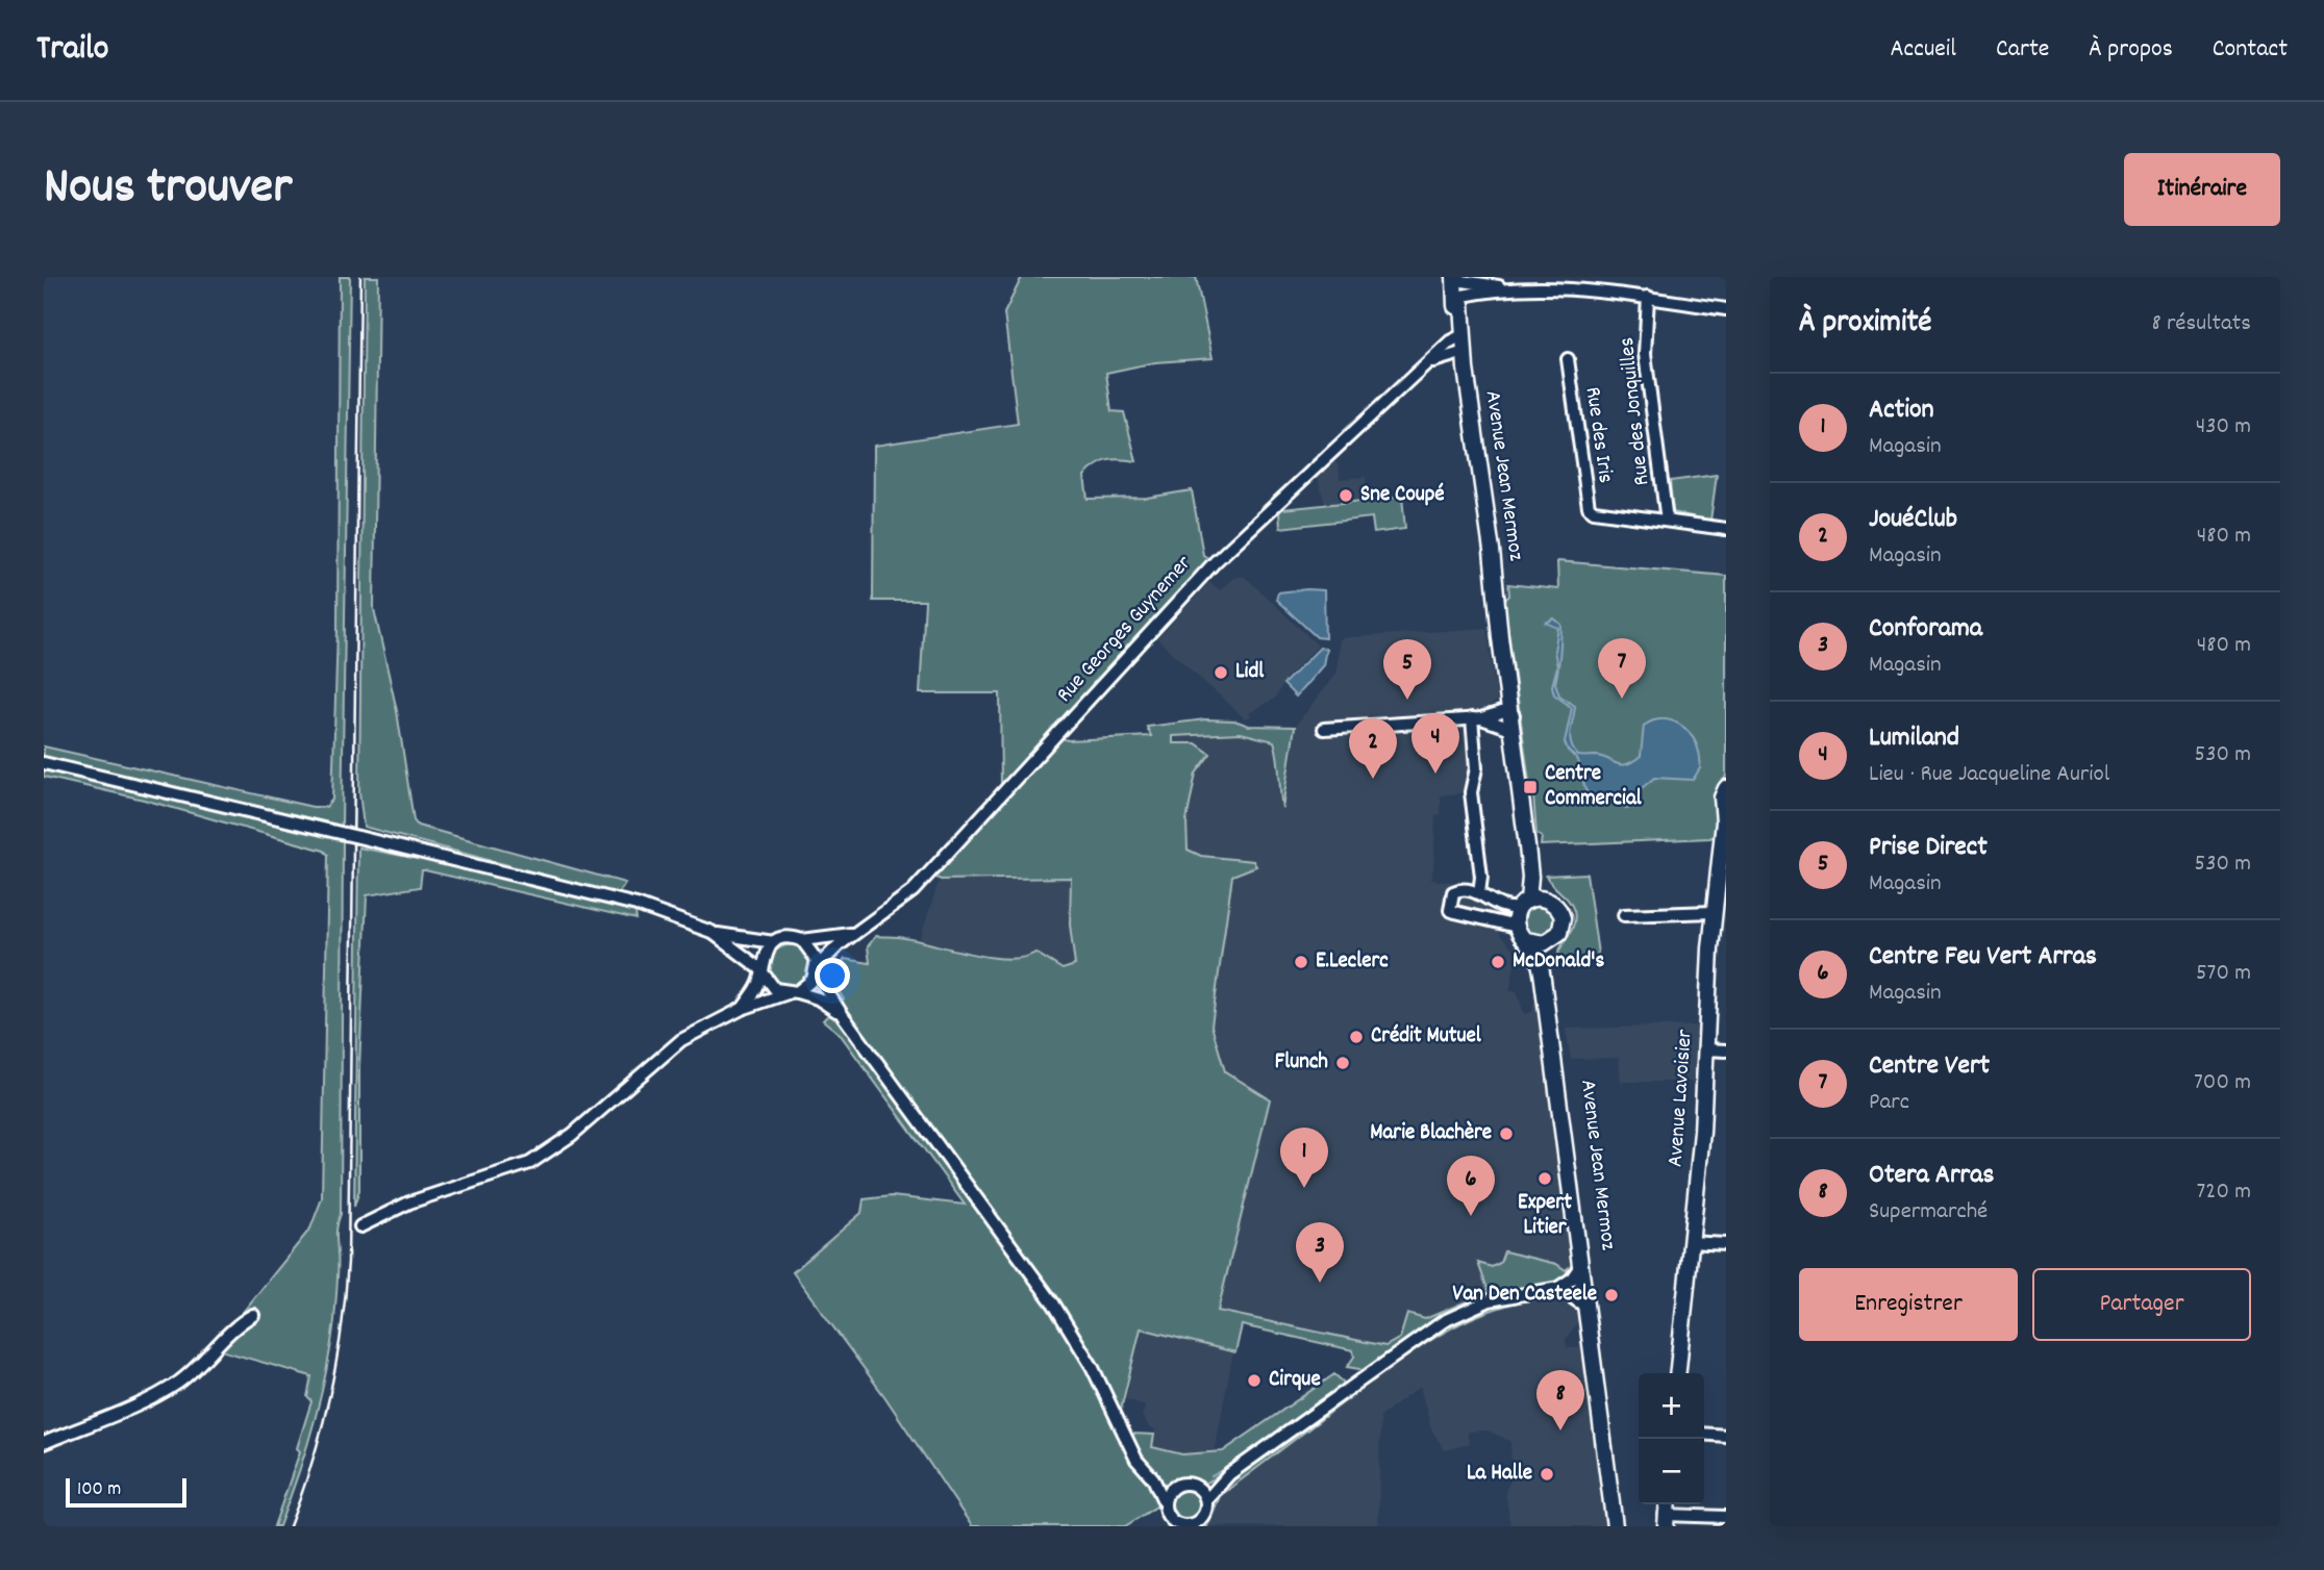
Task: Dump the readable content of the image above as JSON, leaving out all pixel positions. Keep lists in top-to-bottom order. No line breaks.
{"streets":{"main road":["Avenue Jean Mermoz","Avenue Lavoisier"],"street":["Rue des Jonquilles","Rue des Iris","Rue Georges Guynemer"]},"crossings":[["Rue des Jonquilles","Rue des Iris"],["Avenue Jean Mermoz","Rue Georges Guynemer"]],"places":{"other":["Sne Coupé","Lidl","E.Leclerc","McDonald's","Crédit Mutuel","Flunch","Marie Blachère","Expert Litier","Van Den Casteele","Cirque","La Halle"],"transit":["Centre Commercial"]},"scale_bar":"100 m","page":{"header":"Trailo","nav":["Accueil","Carte","À propos","Contact"],"title":"Nous trouver","buttons":["Itinéraire",["Enregistrer","Partager"]],"heading":["À proximité","8 résultats"],"list":[{"mark":"1","name":"Action","note":"Magasin","value":"430 m"},{"mark":"2","name":"JouéClub","note":"Magasin","value":"480 m"},{"mark":"3","name":"Conforama","note":"Magasin","value":"480 m"},{"mark":"4","name":"Lumiland","note":"Lieu · Rue Jacqueline Auriol","value":"530 m"},{"mark":"5","name":"Prise Direct","note":"Magasin","value":"530 m"},{"mark":"6","name":"Centre Feu Vert Arras","note":"Magasin","value":"570 m"},{"mark":"7","name":"Centre Vert","note":"Parc","value":"700 m"},{"mark":"8","name":"Otera Arras","note":"Supermarché","value":"720 m"}],"pins":["7","5","4","2","1","6","3","8"],"map_buttons":["+","−"],"scale":"100 m"}}
